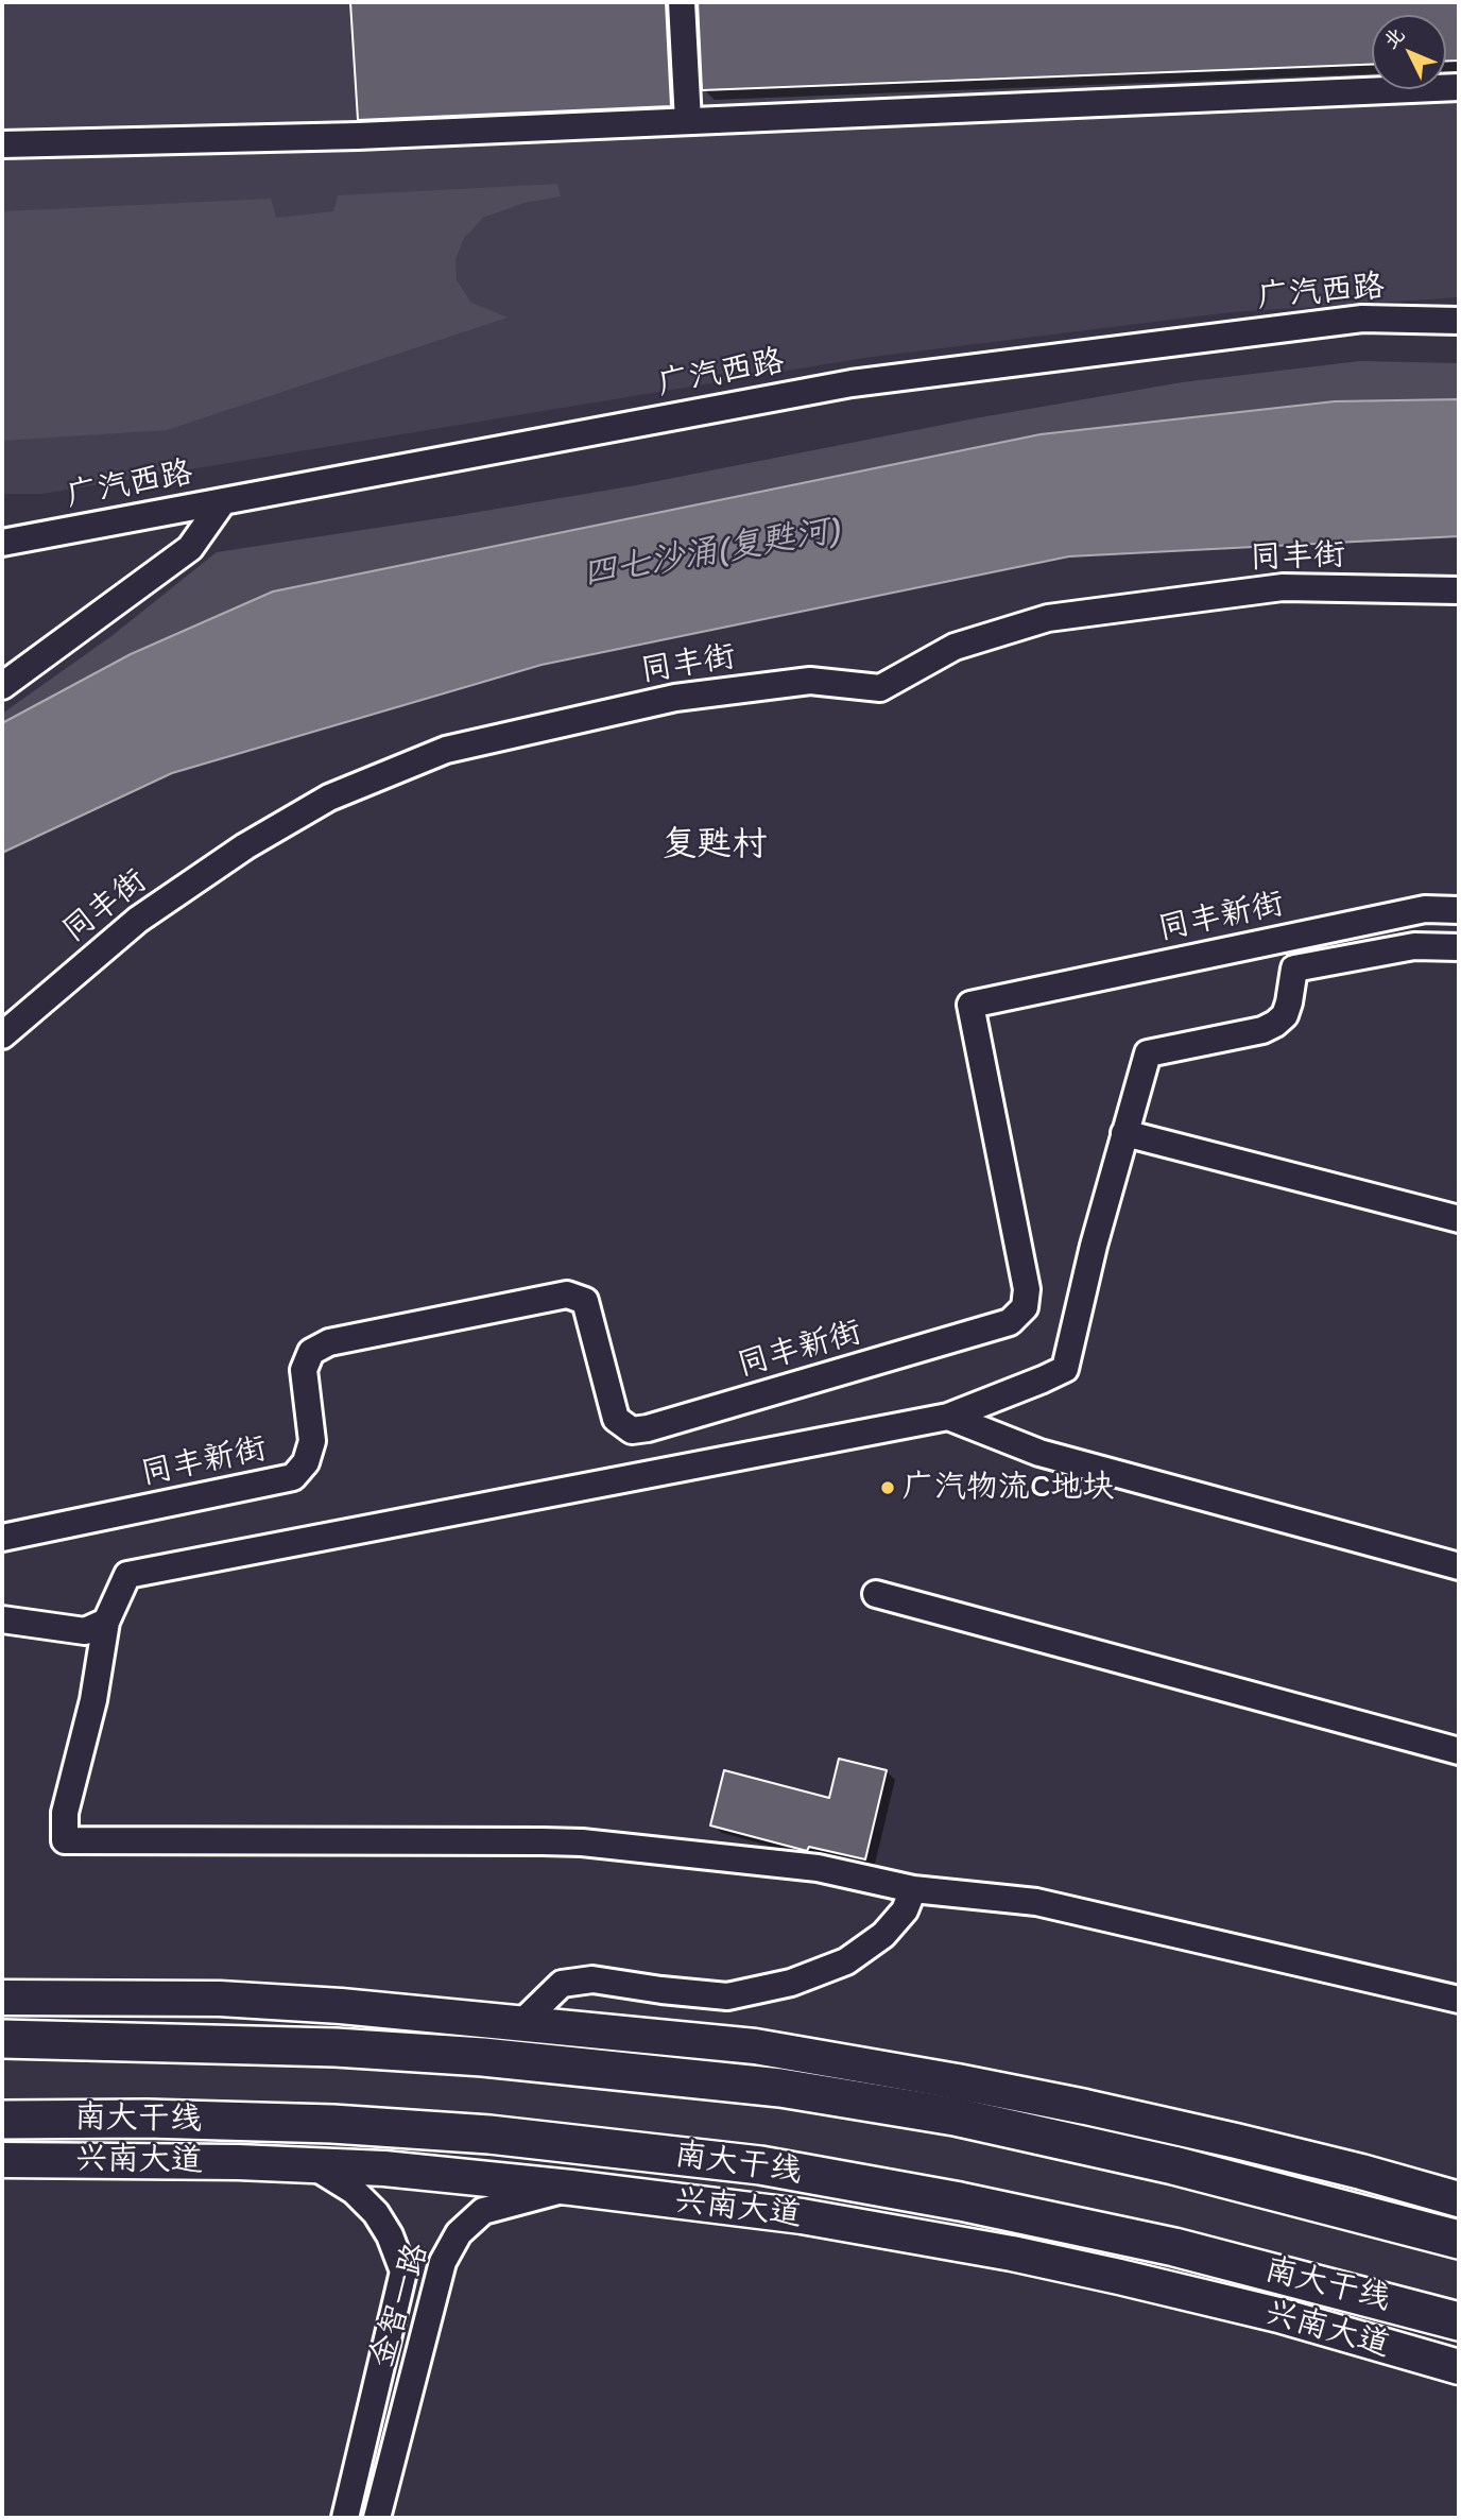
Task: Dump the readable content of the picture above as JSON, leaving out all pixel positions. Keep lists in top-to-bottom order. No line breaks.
{"streets":{"highway":["南大干线"],"main road":["兴南大道"],"street":["广汽西路","同丰街","同丰新街","金智一路"]},"crossings":[["兴南大道","金智一路"]],"districts":["复甦村"],"water":["四七沙涌(复甦河)"],"places":["广汽物流C地块"],"north":"top left"}
